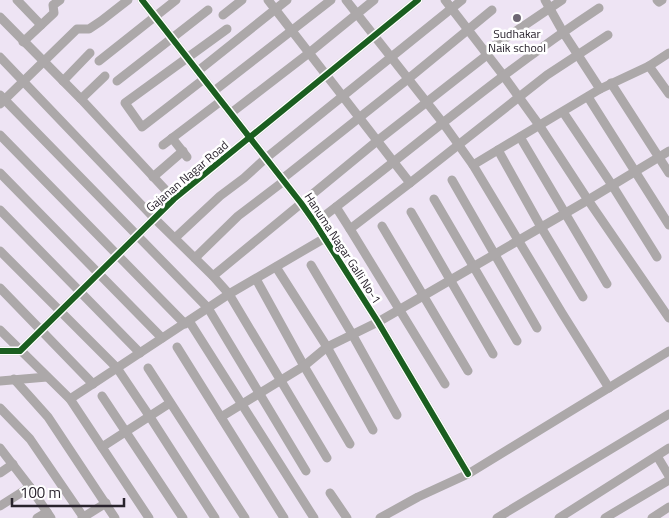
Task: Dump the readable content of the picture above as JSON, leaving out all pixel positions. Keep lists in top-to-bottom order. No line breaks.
{"streets":{"street":["Gajanan Nagar Road","Hanuma Nagar Galli No-1"]},"crossings":[["Gajanan Nagar Road","Hanuma Nagar Galli No-1"]],"places":["Sudhakar Naik school"],"scale_bar":"100 m"}
